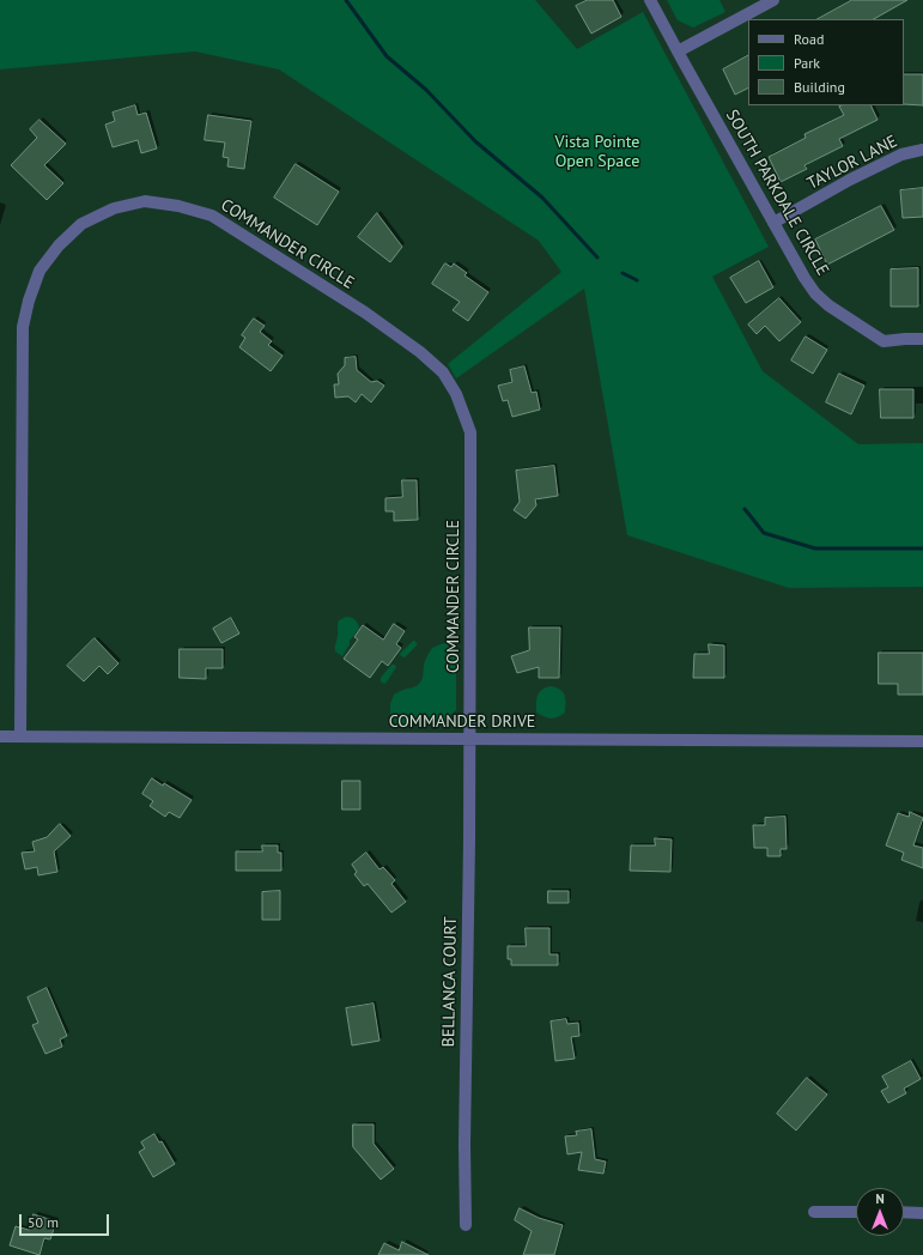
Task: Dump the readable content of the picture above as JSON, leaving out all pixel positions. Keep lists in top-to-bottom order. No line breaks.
{"streets":{"street":["TAYLOR LANE","SOUTH PARKDALE CIRCLE","COMMANDER CIRCLE","COMMANDER DRIVE","BELLANCA COURT"]},"crossings":[["TAYLOR LANE","SOUTH PARKDALE CIRCLE"],["COMMANDER CIRCLE","COMMANDER DRIVE"],["COMMANDER CIRCLE","BELLANCA COURT"],["COMMANDER DRIVE","BELLANCA COURT"]],"parks":["Vista Pointe Open Space"],"legend":["Road","Park","Building"],"scale_bar":"50 m","north":"top"}
